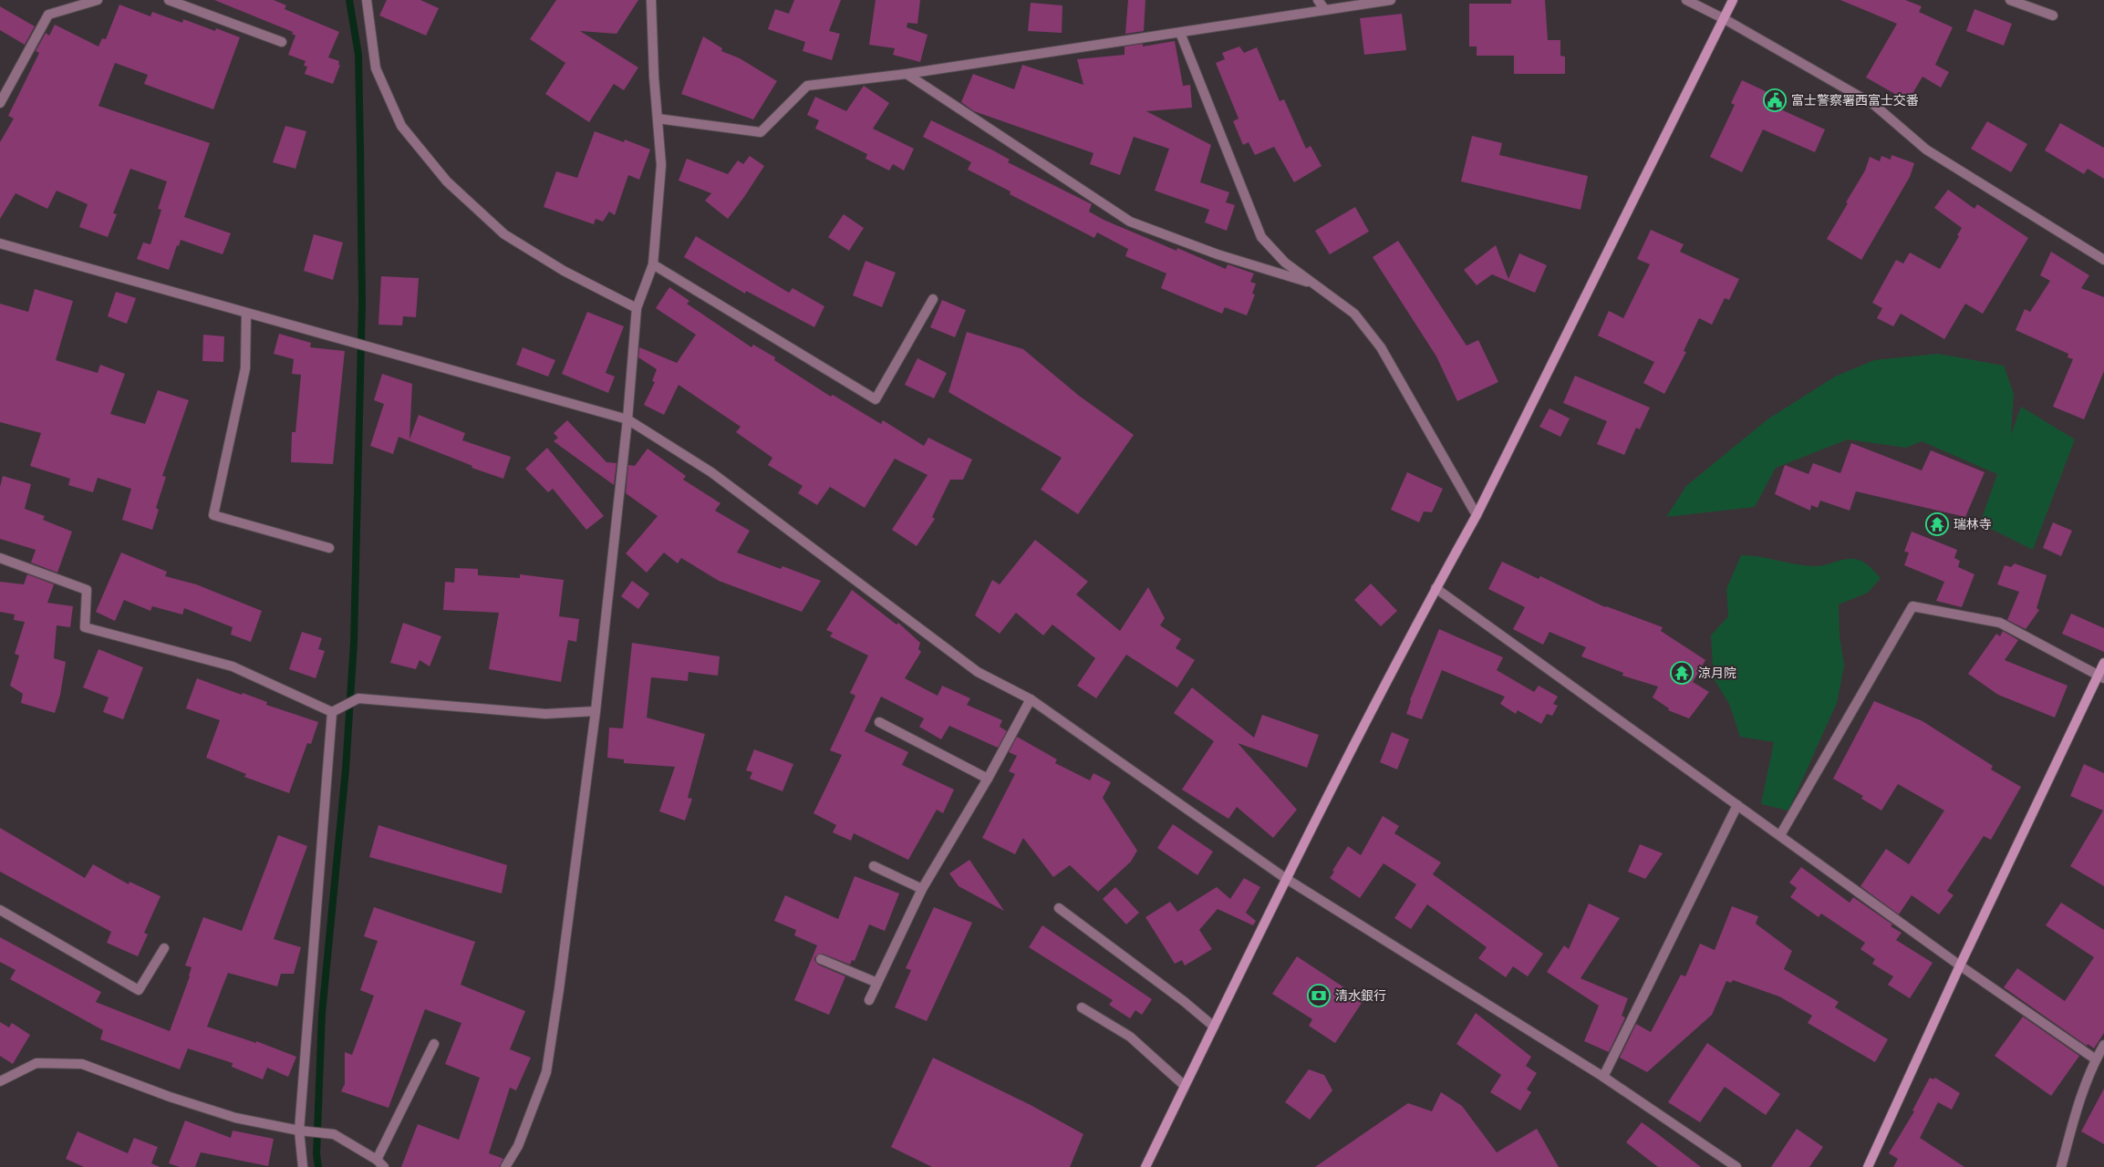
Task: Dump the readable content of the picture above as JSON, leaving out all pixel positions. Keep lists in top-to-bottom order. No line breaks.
{"places":{"public building":["富士警察署西富士交番"],"temple":["瑞林寺","涼月院"],"bank":["清水銀行"]}}
